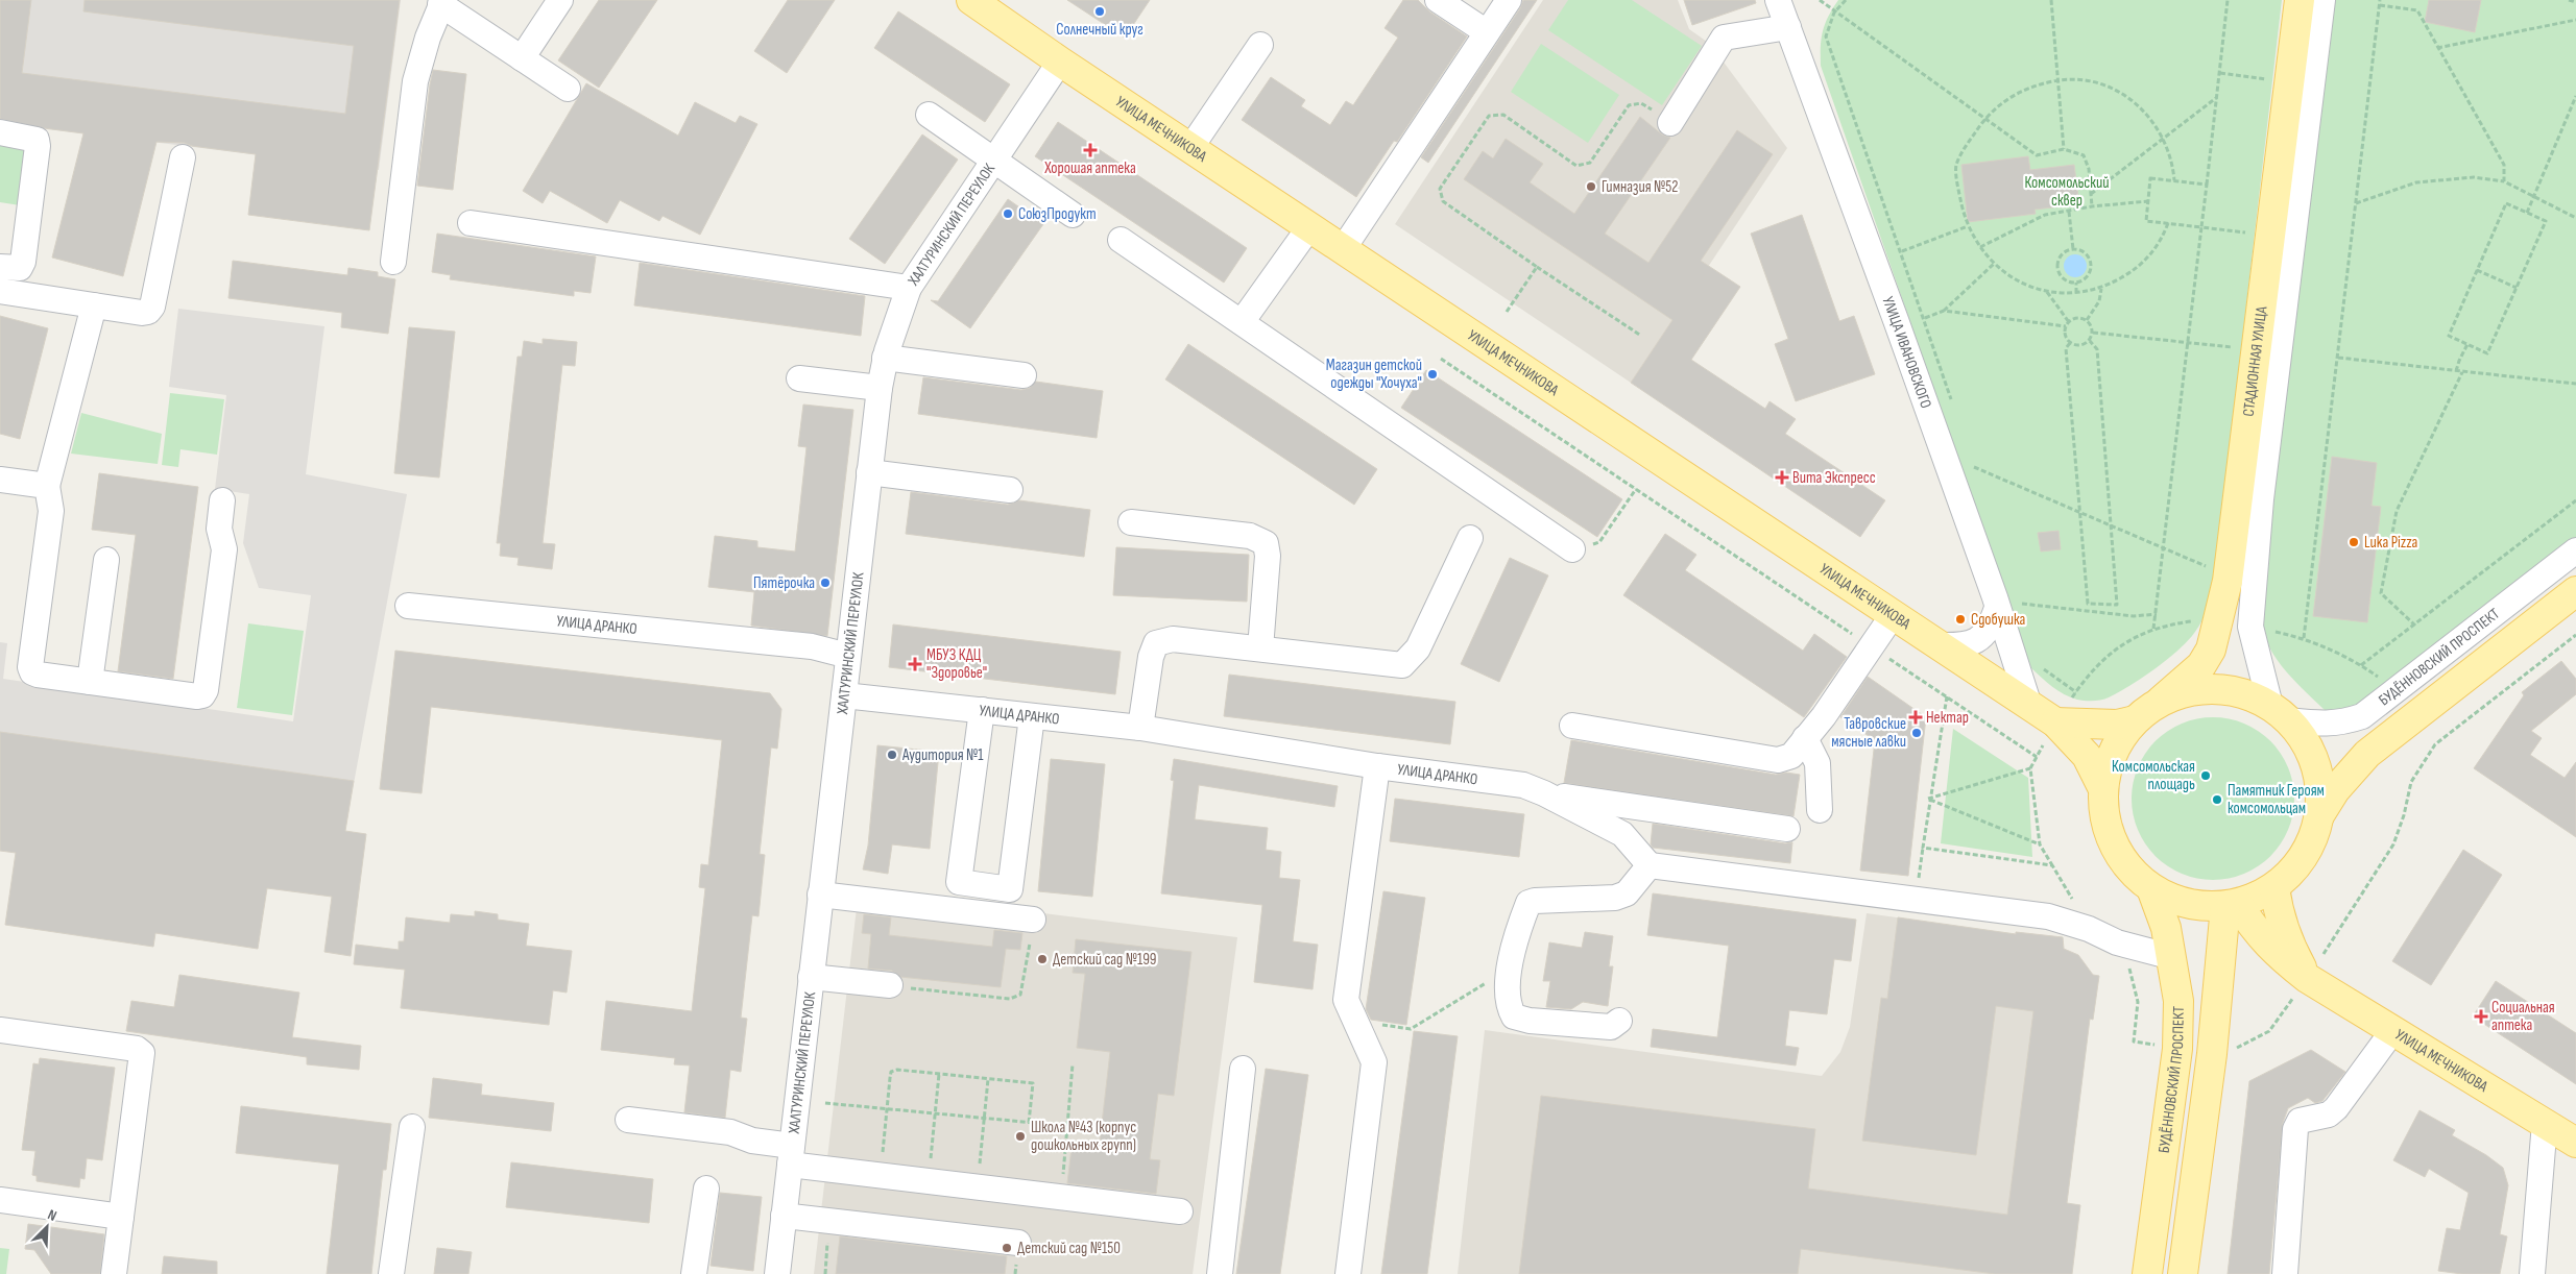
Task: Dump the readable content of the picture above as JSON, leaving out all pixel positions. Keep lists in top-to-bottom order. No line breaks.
{"streets":{"main road":["УЛИЦА МЕЧНИКОВА","СТАДИОННАЯ УЛИЦА","БУДЁННОВСКИЙ ПРОСПЕКТ"],"street":["ХАЛТУРИНСКИЙ ПЕРЕУЛОК","УЛИЦА ИВАНОВСКОГО","УЛИЦА ДРАНКО"]},"crossings":[["УЛИЦА МЕЧНИКОВА","ХАЛТУРИНСКИЙ ПЕРЕУЛОК"],["УЛИЦА МЕЧНИКОВА","УЛИЦА ИВАНОВСКОГО"],["ХАЛТУРИНСКИЙ ПЕРЕУЛОК","УЛИЦА ДРАНКО"],["СТАДИОННАЯ УЛИЦА","БУДЁННОВСКИЙ ПРОСПЕКТ"]],"parks":["Комсомольский сквер"],"places":{"other":["Солнечный круг","Гимназия №52","СоюзПродукт","Магазин детской одежды \"Хочуха\"","Luka Pizza","Пятёрочка","Сдобушка","Тавровские мясные лавки","Аудитория №1","Комсомольская площадь","Памятник Героям комсомольцам","Детский сад №199","Школа №43 (корпус дошкольных групп)","Детский сад №150"],"health":["Хорошая аптека","Вита Экспресс","МБУЗ КДЦ \"Здоровье\"","Нектар","Социальная аптека"]},"north":"top right"}
